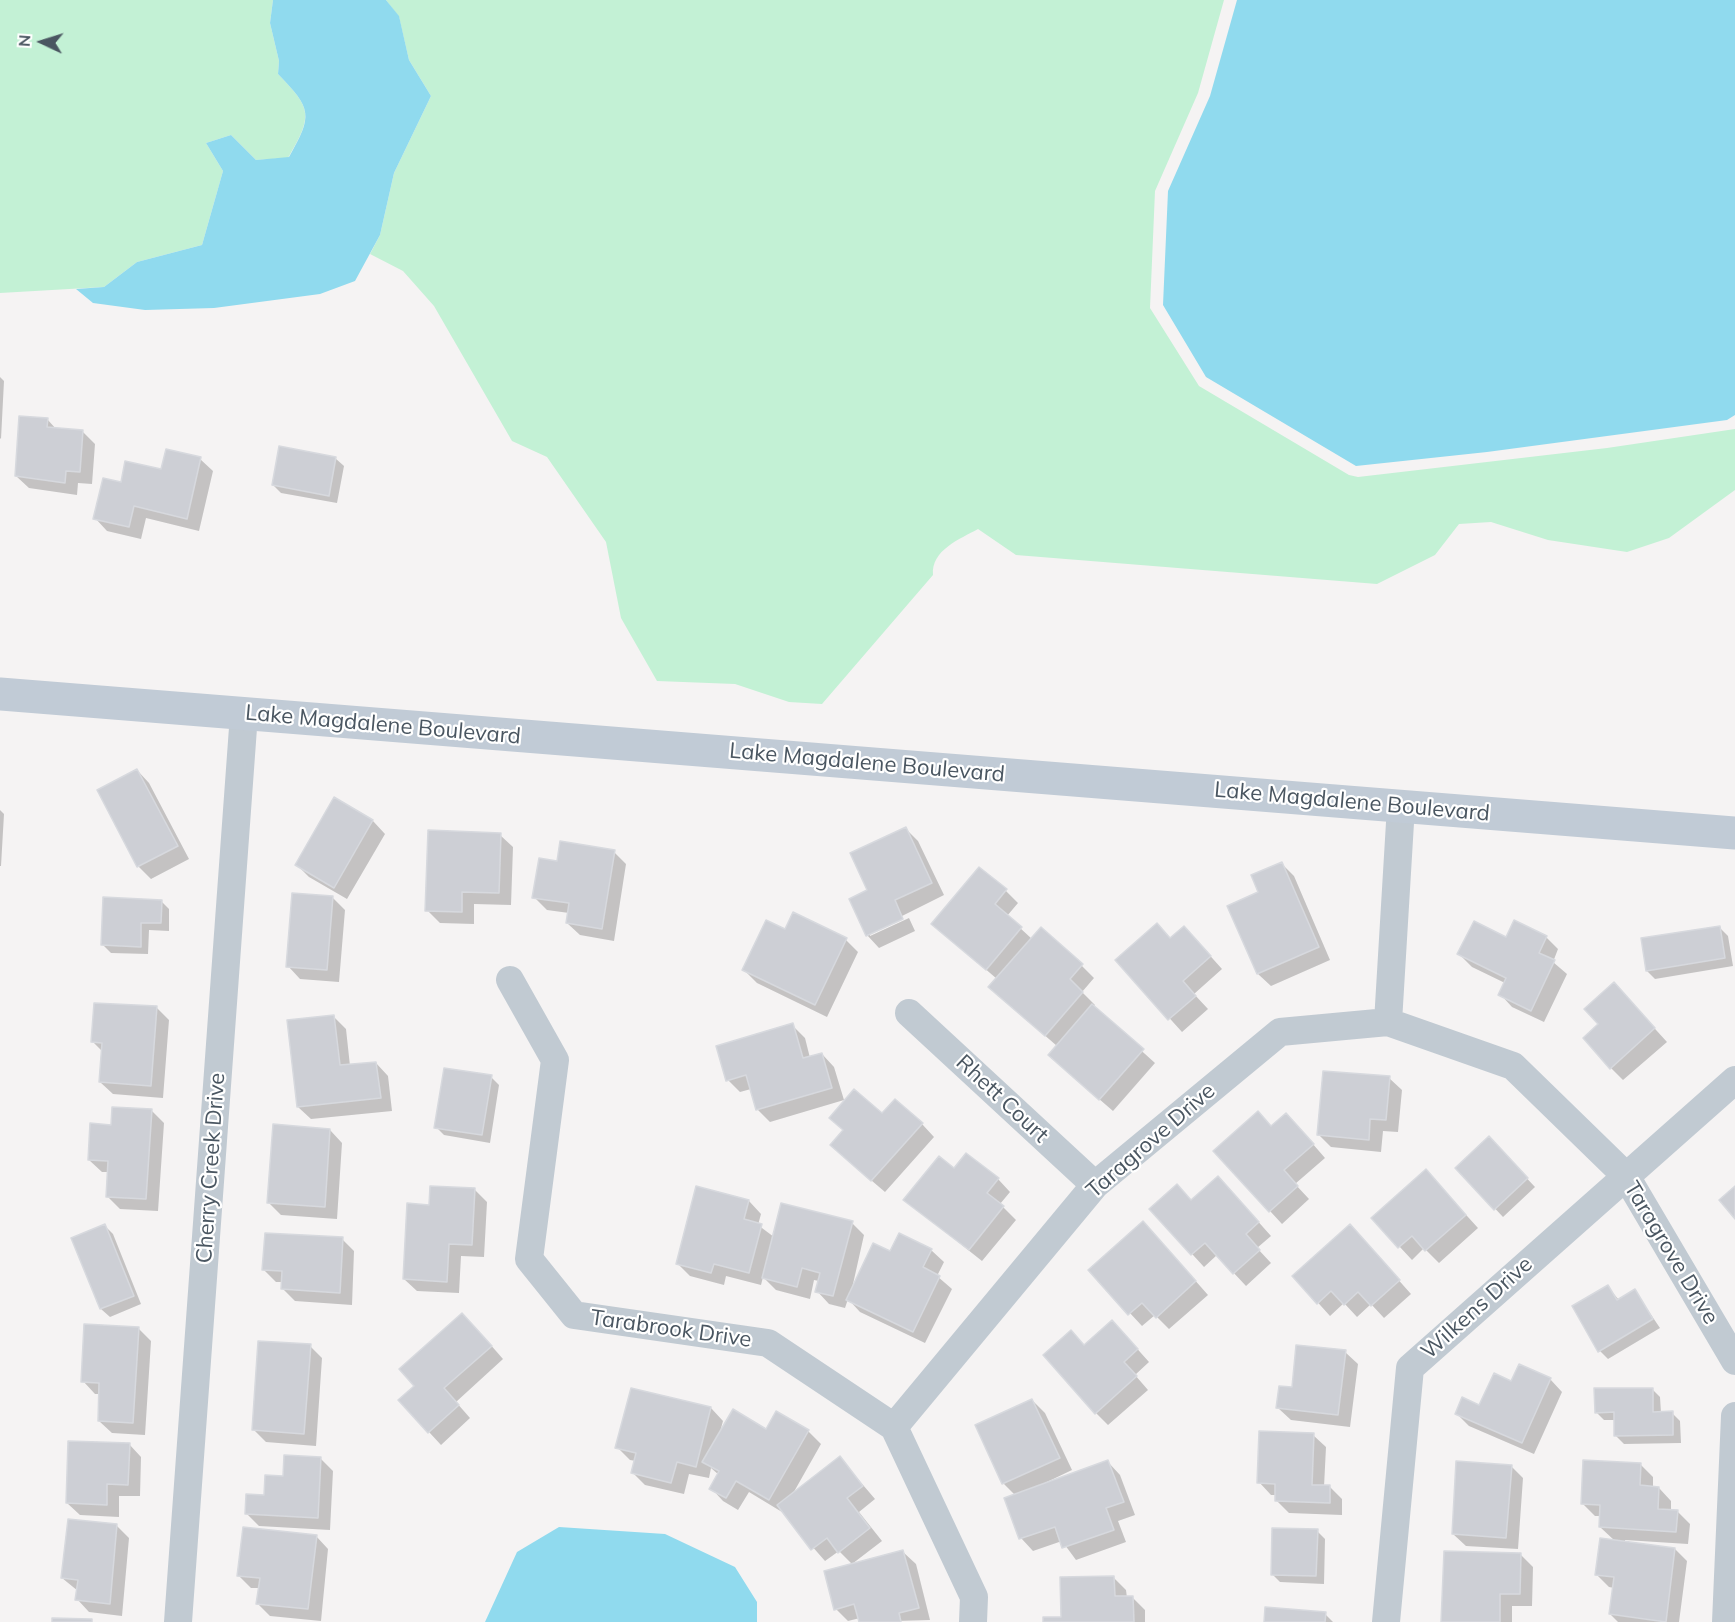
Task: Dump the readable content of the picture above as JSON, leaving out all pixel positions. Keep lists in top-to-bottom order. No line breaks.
{"streets":{"street":["Lake Magdalene Boulevard","Rhett Court","Taragrove Drive","Cherry Creek Drive","Wilkens Drive","Tarabrook Drive"]},"crossings":[["Lake Magdalene Boulevard","Cherry Creek Drive"],["Rhett Court","Taragrove Drive"],["Taragrove Drive","Wilkens Drive"],["Taragrove Drive","Tarabrook Drive"]],"north":"left"}
